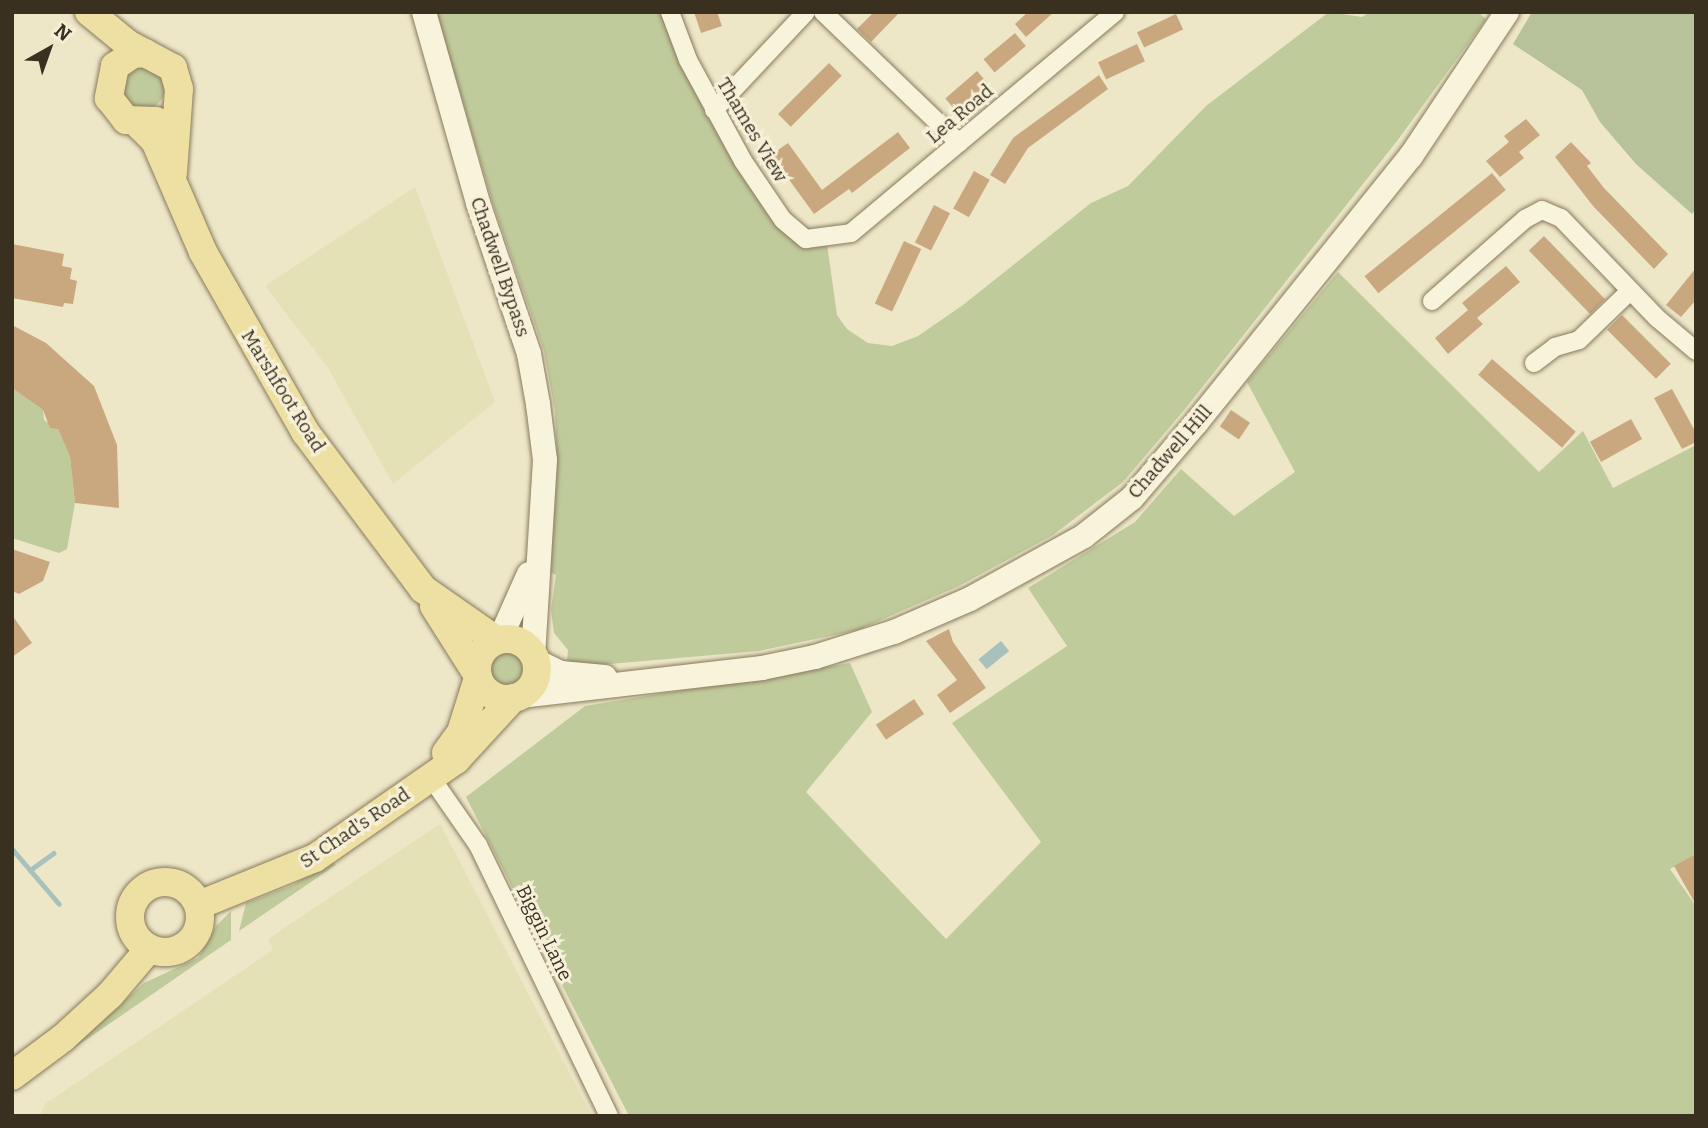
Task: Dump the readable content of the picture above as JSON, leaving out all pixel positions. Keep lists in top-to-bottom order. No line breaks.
{"streets":{"main road":["Marshfoot Road","St Chad's Road"],"street":["Lea Road","Thames View","Chadwell Bypass","Chadwell Hill","Biggin Lane"]},"crossings":[["Lea Road","Thames View"],["Chadwell Bypass","Marshfoot Road"],["Chadwell Bypass","Chadwell Hill"],["Chadwell Bypass","St Chad's Road"],["Marshfoot Road","Chadwell Hill"],["Marshfoot Road","St Chad's Road"],["Chadwell Hill","St Chad's Road"],["St Chad's Road","Biggin Lane"]],"north":"top right"}
